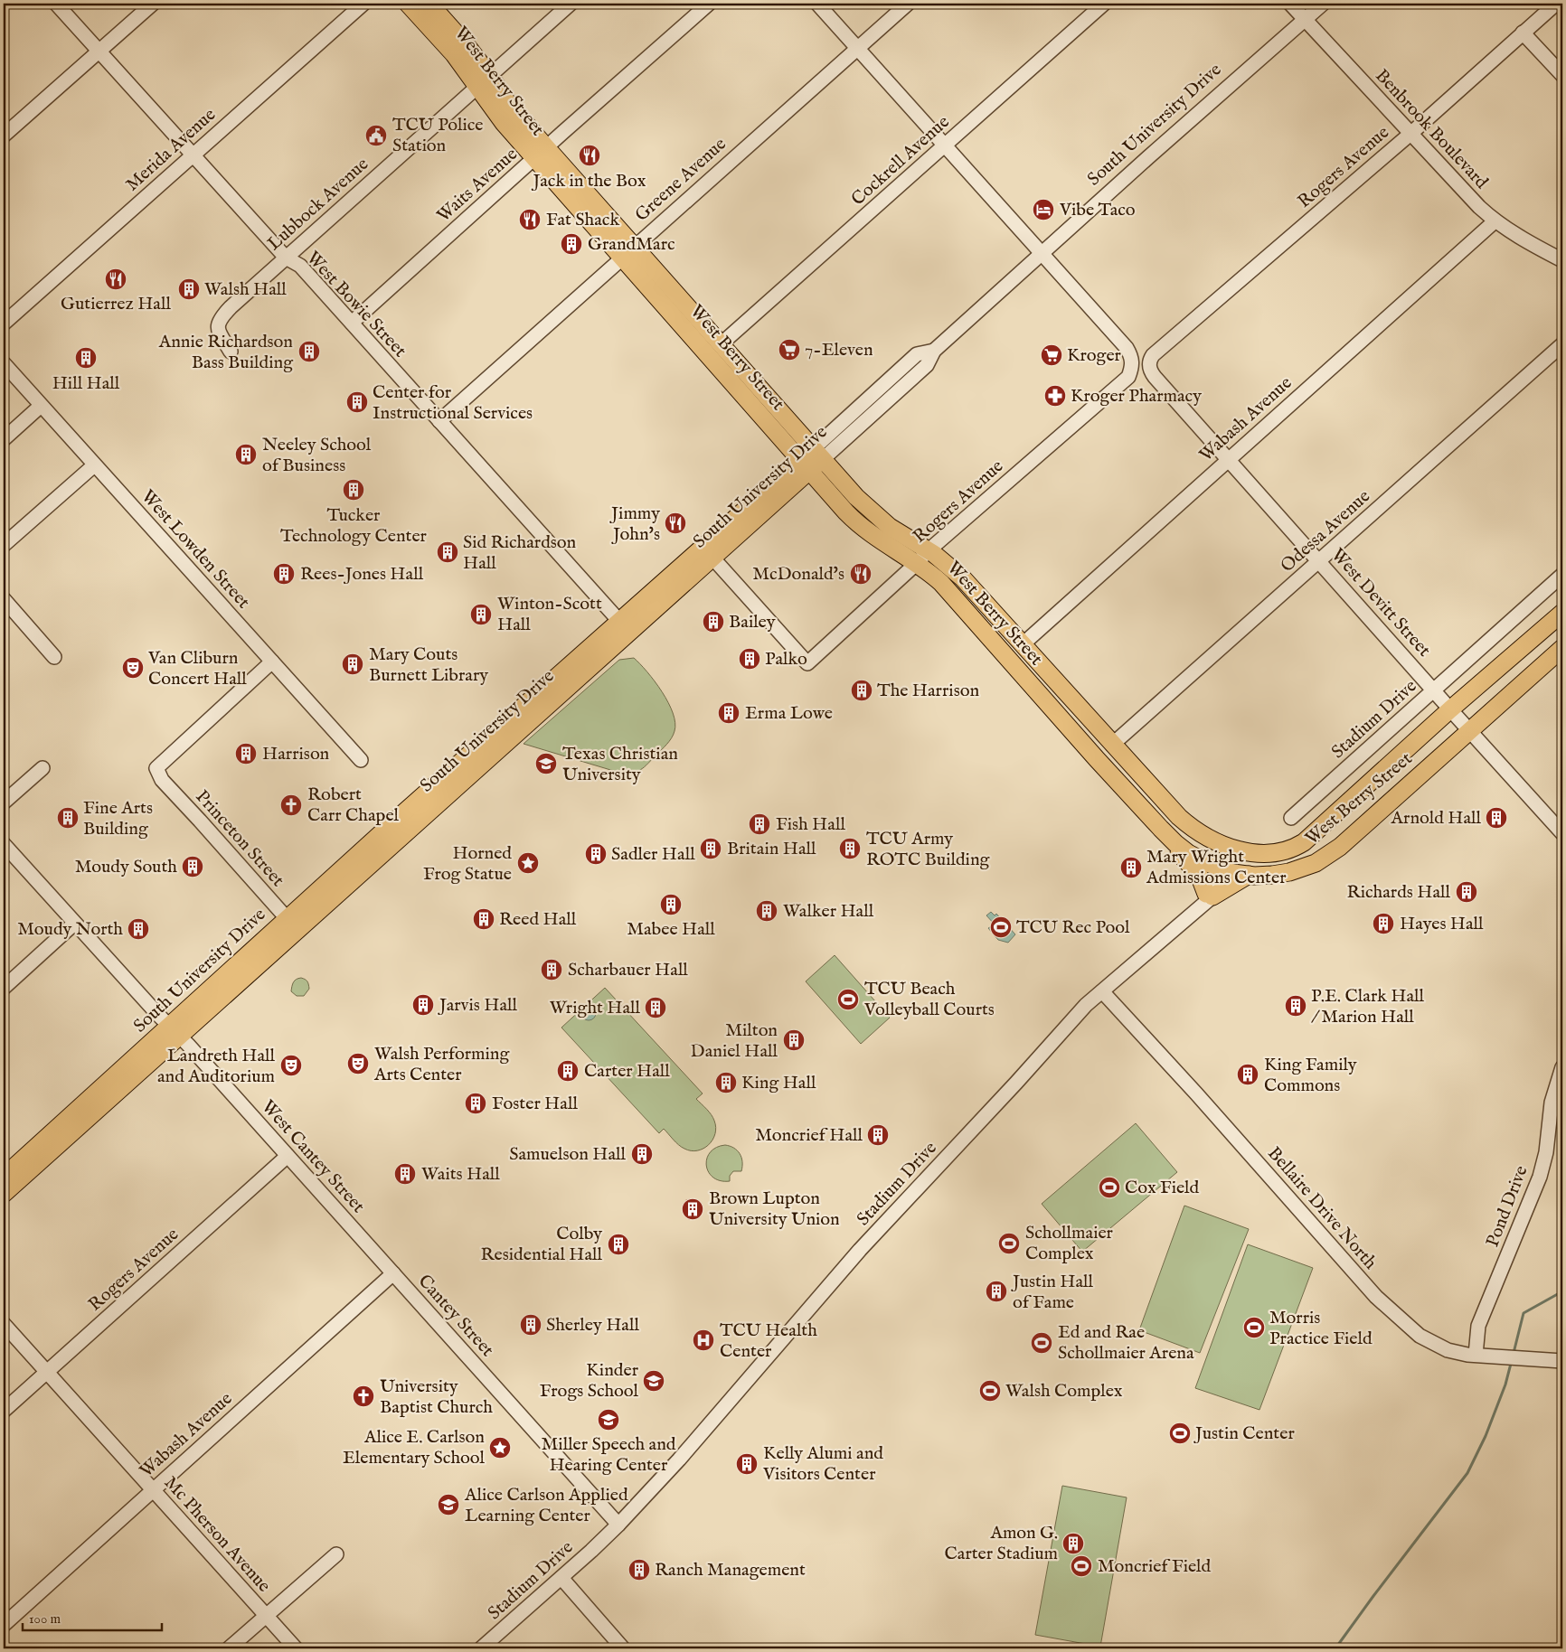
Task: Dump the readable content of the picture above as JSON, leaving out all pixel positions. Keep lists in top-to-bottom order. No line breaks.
{"streets":{"main road":["West Berry Street","South University Drive"],"street":["Benbrook Boulevard","Merida Avenue","Cockrell Avenue","Rogers Avenue","Greene Avenue","Waits Avenue","Lubbock Avenue","West Bowie Street","Wabash Avenue","Odessa Avenue","West Lowden Street","West Devitt Street","Stadium Drive","Princeton Street","West Cantey Street","Pond Drive","Bellaire Drive North","Cantey Street","Mc Pherson Avenue"]},"crossings":[["West Berry Street","South University Drive"],["West Berry Street","Cockrell Avenue"],["West Berry Street","Rogers Avenue"],["West Berry Street","Greene Avenue"],["West Berry Street","Waits Avenue"],["West Berry Street","Lubbock Avenue"],["West Berry Street","Wabash Avenue"],["West Berry Street","Odessa Avenue"],["West Berry Street","West Devitt Street"],["West Berry Street","Stadium Drive"],["South University Drive","Benbrook Boulevard"],["South University Drive","Rogers Avenue"],["South University Drive","West Bowie Street"],["South University Drive","Princeton Street"],["South University Drive","West Cantey Street"],["Benbrook Boulevard","Rogers Avenue"],["Benbrook Boulevard","Wabash Avenue"],["Merida Avenue","West Bowie Street"],["Rogers Avenue","West Devitt Street"],["Rogers Avenue","West Cantey Street"],["Rogers Avenue","Mc Pherson Avenue"],["Greene Avenue","West Bowie Street"],["Waits Avenue","West Bowie Street"],["Lubbock Avenue","West Bowie Street"],["Wabash Avenue","West Devitt Street"],["Wabash Avenue","West Cantey Street"],["Wabash Avenue","Cantey Street"],["Wabash Avenue","Mc Pherson Avenue"],["Odessa Avenue","West Devitt Street"],["West Lowden Street","Princeton Street"],["West Devitt Street","Stadium Drive"],["Stadium Drive","Bellaire Drive North"],["Stadium Drive","Cantey Street"],["West Cantey Street","Cantey Street"],["Pond Drive","Bellaire Drive North"]],"places":{"public building":["TCU Police Station"],"restaurant":["Jack in the Box","Fat Shack","Gutierrez Hall","Jimmy John's","McDonald's"],"hotel":["Vibe Taco"],"building":["GrandMarc","Walsh Hall","Annie Richardson Bass Building","Hill Hall","Center for Instructional Services","Neeley School of Business","Tucker Technology Center","Sid Richardson Hall","Rees-Jones Hall","Winton-Scott Hall","Bailey","Palko","Mary Couts Burnett Library","The Harrison","Erma Lowe","Harrison","Fine Arts Building","Arnold Hall","Fish Hall","Britain Hall","TCU Army ROTC Building","Sadler Hall","Moudy South","Mary Wright Admissions Center","Richards Hall","Mabee Hall","Walker Hall","Reed Hall","Hayes Hall","Moudy North","Scharbauer Hall","Jarvis Hall","P.E. Clark Hall / Marion Hall","Wright Hall","Milton Daniel Hall","Carter Hall","King Family Commons","King Hall","Foster Hall","Moncrief Hall","Samuelson Hall","Waits Hall","Brown Lupton University Union","Colby Residential Hall","Justin Hall of Fame","Sherley Hall","Kelly Alumi and Visitors Center","Amon G. Carter Stadium","Ranch Management"],"supermarket":["7-Eleven","Kroger"],"pharmacy":["Kroger Pharmacy"],"theatre":["Van Cliburn Concert Hall","Walsh Performing Arts Center","Landreth Hall and Auditorium"],"school or university":["Texas Christian University","Kinder Frogs School","Miller Speech and Hearing Center","Alice Carlson Applied Learning Center"],"church":["Robert Carr Chapel","University Baptist Church"],"place":["Horned Frog Statue","Alice E. Carlson Elementary School"],"sports":["TCU Rec Pool","TCU Beach Volleyball Courts","Cox Field","Schollmaier Complex","Morris Practice Field","Ed and Rae Schollmaier Arena","Walsh Complex","Justin Center","Moncrief Field"],"hospital":["TCU Health Center"]},"scale_bar":"100 m"}
